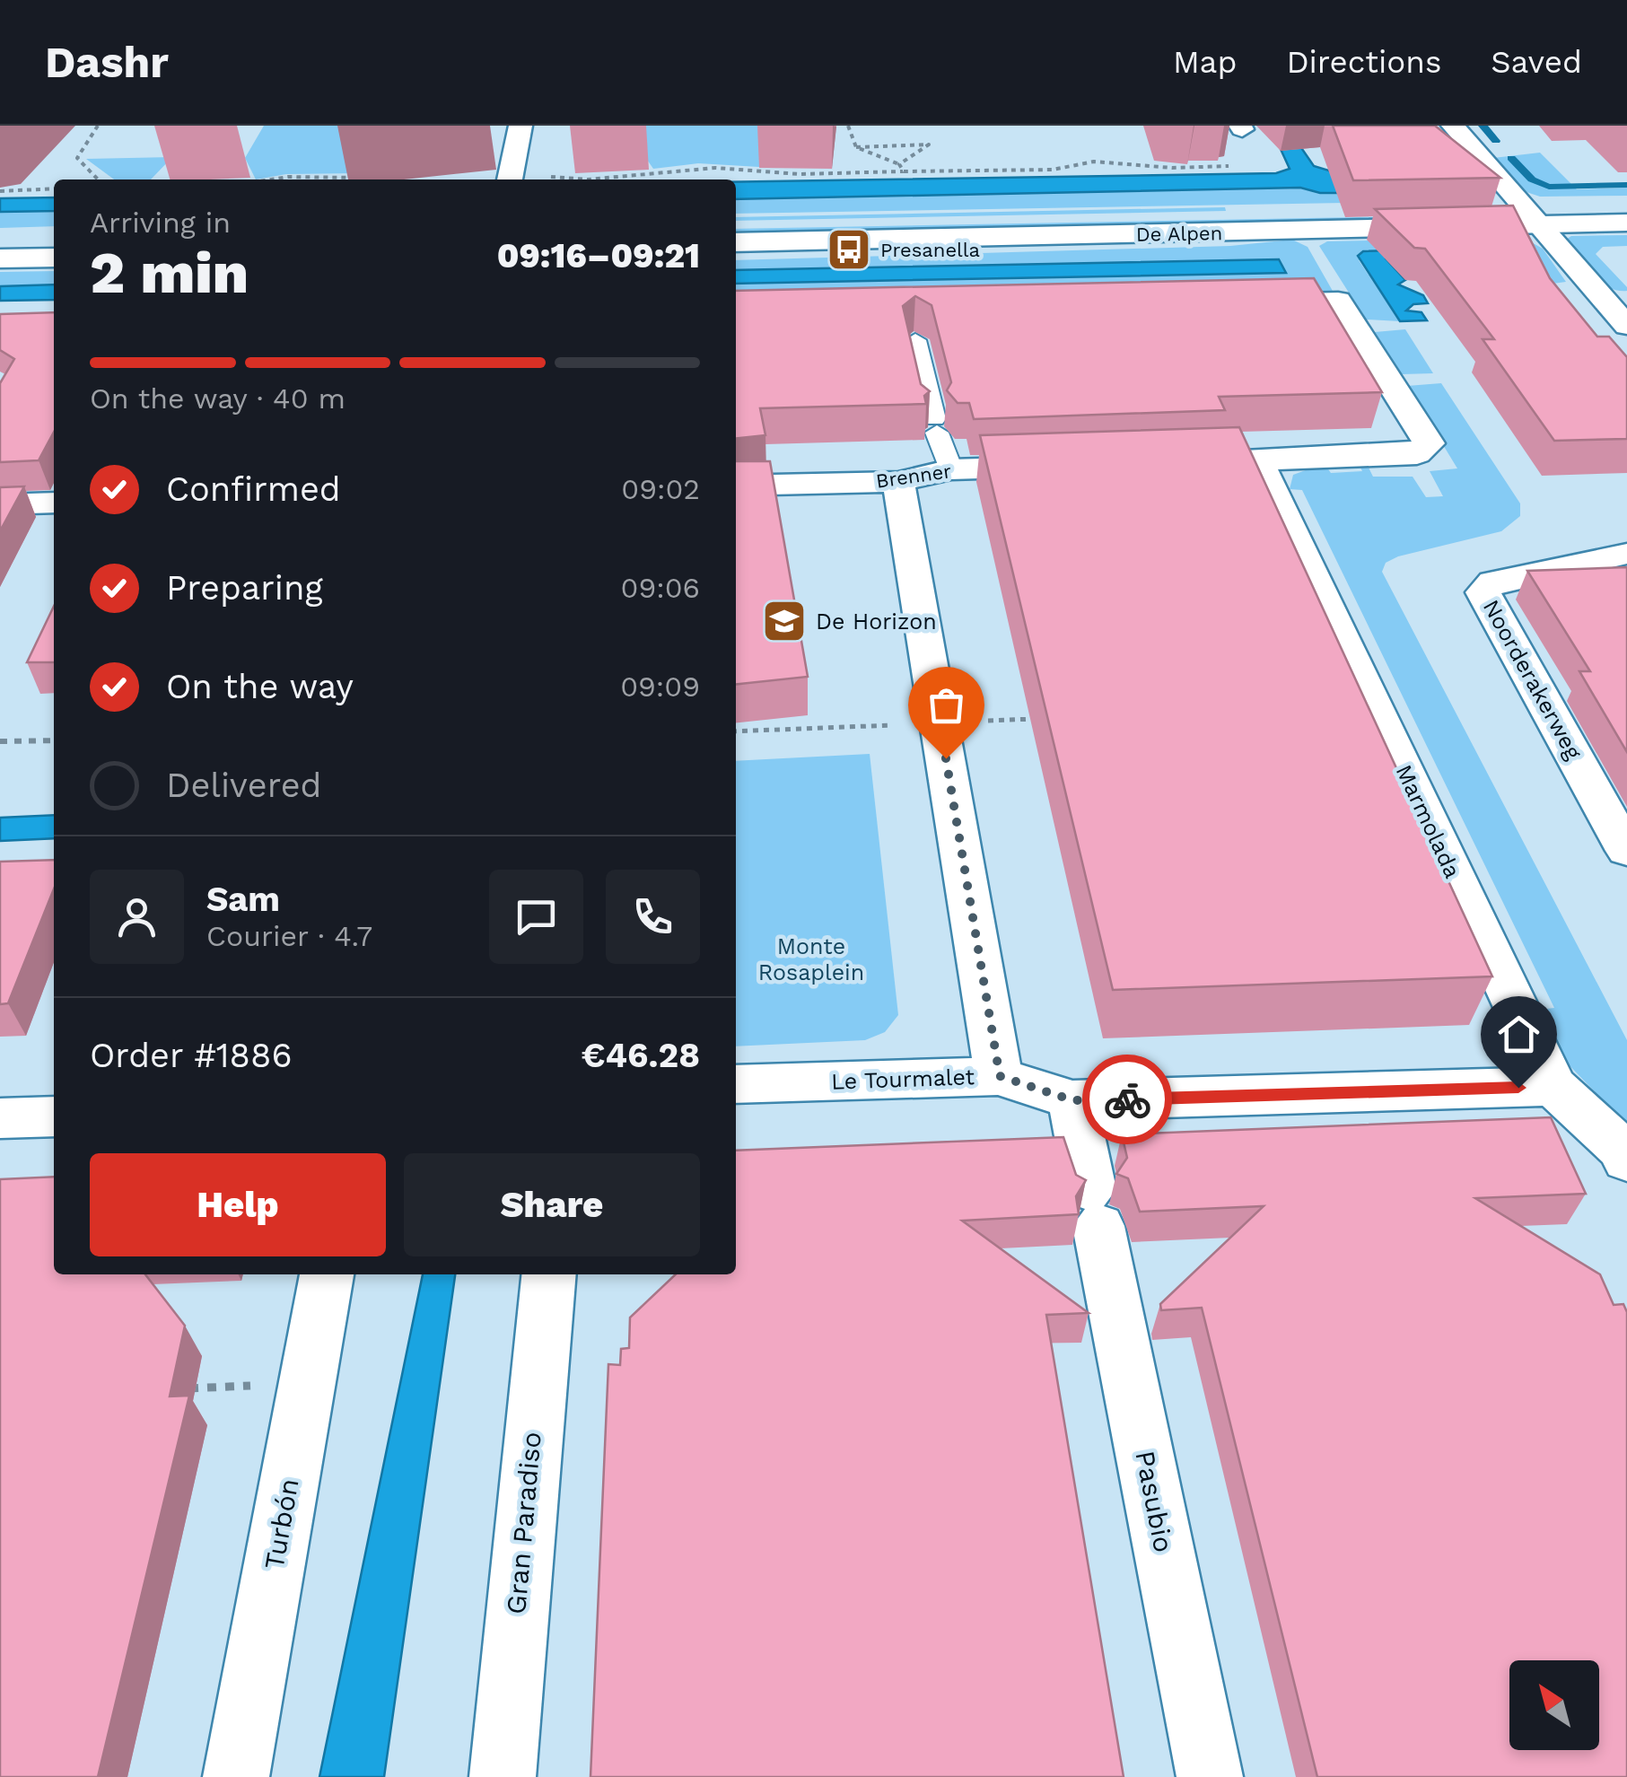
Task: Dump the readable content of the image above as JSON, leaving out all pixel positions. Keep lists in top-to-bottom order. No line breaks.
{"streets":{"main road":["De Alpen"],"street":["Brenner","Noorderakerweg","Marmolada","Le Tourmalet","Pasubio","Gran Paradiso","Turbón"]},"crossings":[["Marmolada","Le Tourmalet"],["Le Tourmalet","Pasubio"]],"parks":["Monte Rosaplein"],"places":{"bus stop":["Presanella"],"school or university":["De Horizon"]},"north":"top left","page":{"header":"Dashr","nav":["Map","Directions","Saved"],"heading":["2 min","Arriving in","09:16–09:21"],"panel":["Sam","Courier · 4.7","Order #1886","€46.28"],"bar":"On the way · 40 m","list":[["Confirmed","09:02"],["Preparing","09:06"],["On the way","09:09"],"Delivered"],"buttons":["Help","Share"]}}
